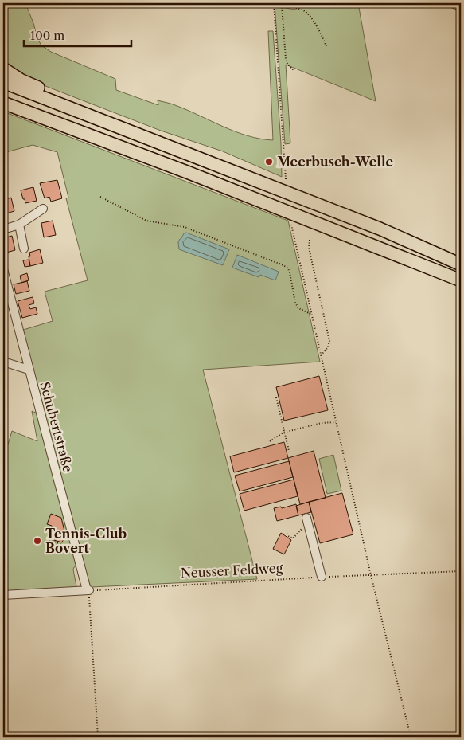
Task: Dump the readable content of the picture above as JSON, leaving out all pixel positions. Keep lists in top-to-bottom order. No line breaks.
{"streets":{"street":["Schubertstraße"],"path":["Neusser Feldweg"]},"crossings":[["Schubertstraße","Neusser Feldweg"]],"places":["Meerbusch-Welle","Tennis-Club Bovert"],"scale_bar":"100 m"}
